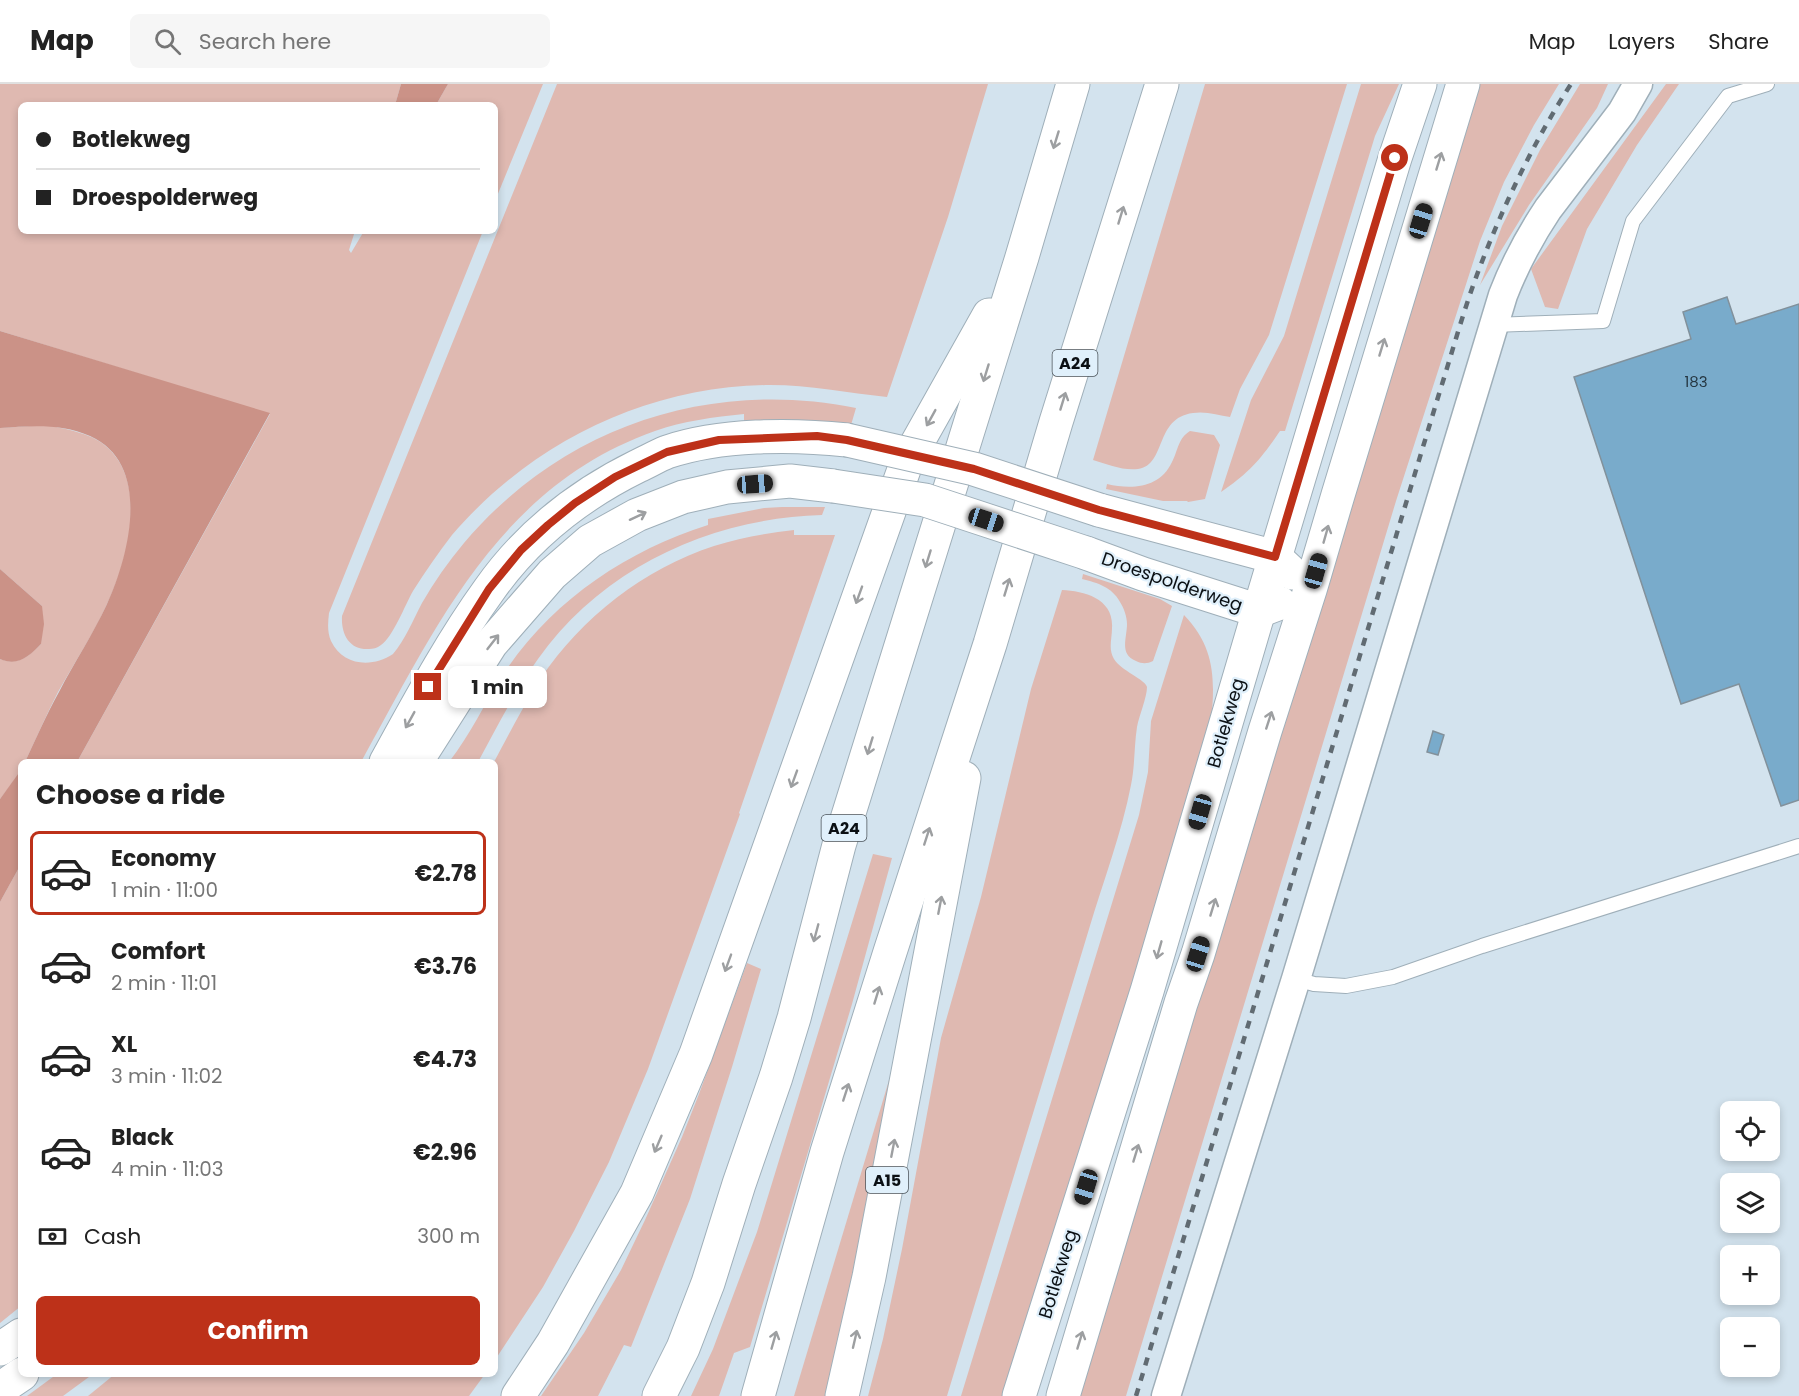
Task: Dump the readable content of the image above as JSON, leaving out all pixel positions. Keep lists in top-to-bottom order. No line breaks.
{"streets":{"main road":["A24","Droespolderweg","Botlekweg","A15"]},"crossings":[["A24","A15"],["Droespolderweg","Botlekweg"]],"one_way":["Droespolderweg"],"house_numbers":["183"],"page":{"header":"Map","search":"Search here","nav":["Map","Layers","Share"],"banner":["Botlekweg","Droespolderweg"],"bubble":"1 min","heading":"Choose a ride","list":[{"name":"Economy","note":"1 min · 11:00","value":"€2.78"},{"name":"Comfort","note":"2 min · 11:01","value":"€3.76"},{"name":"XL","note":"3 min · 11:02","value":"€4.73"},{"name":"Black","note":"4 min · 11:03","value":"€2.96"}],"map_buttons":["+","−"],"pay":["Cash","300 m"],"buttons":"Confirm"}}
